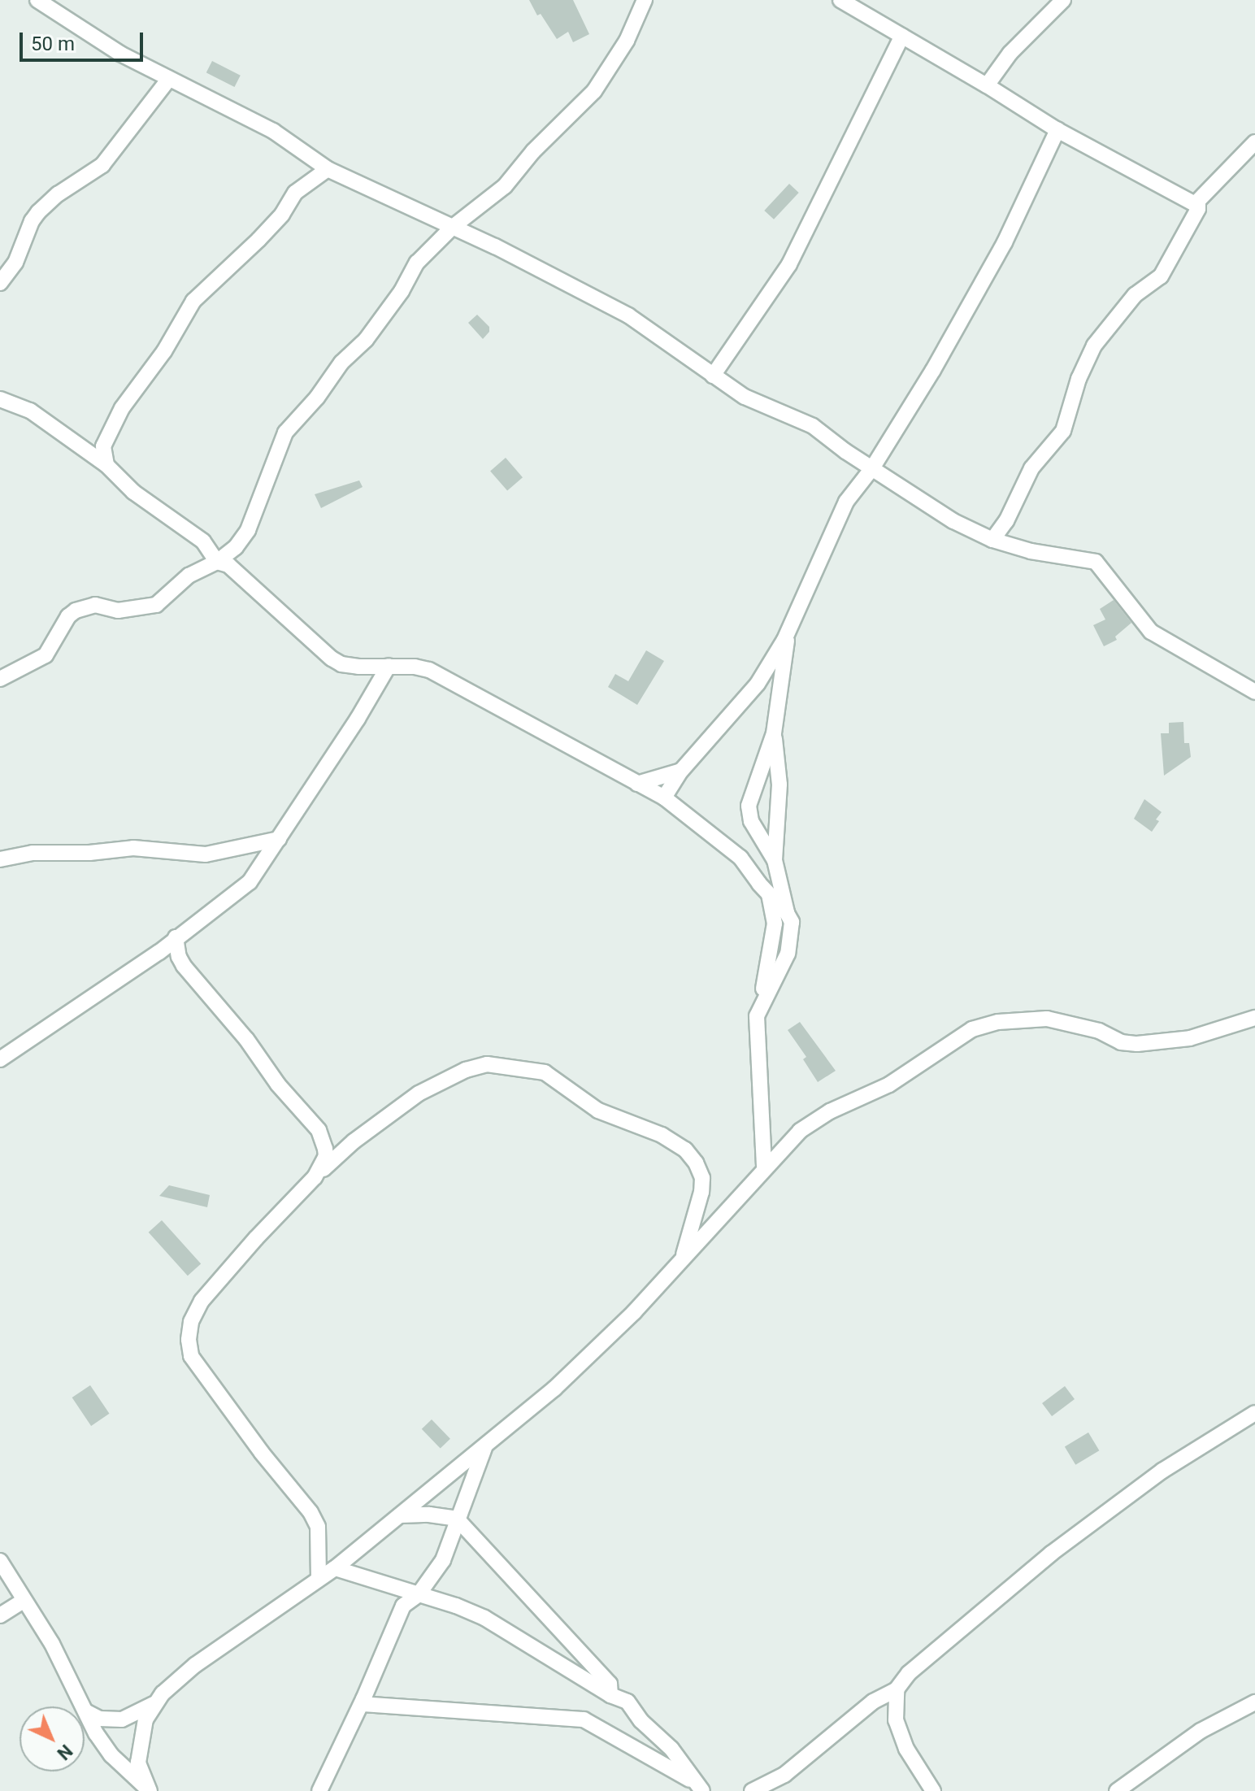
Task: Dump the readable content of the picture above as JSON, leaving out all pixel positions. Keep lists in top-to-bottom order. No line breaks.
{"scale_bar":"50 m","north":"bottom right"}
